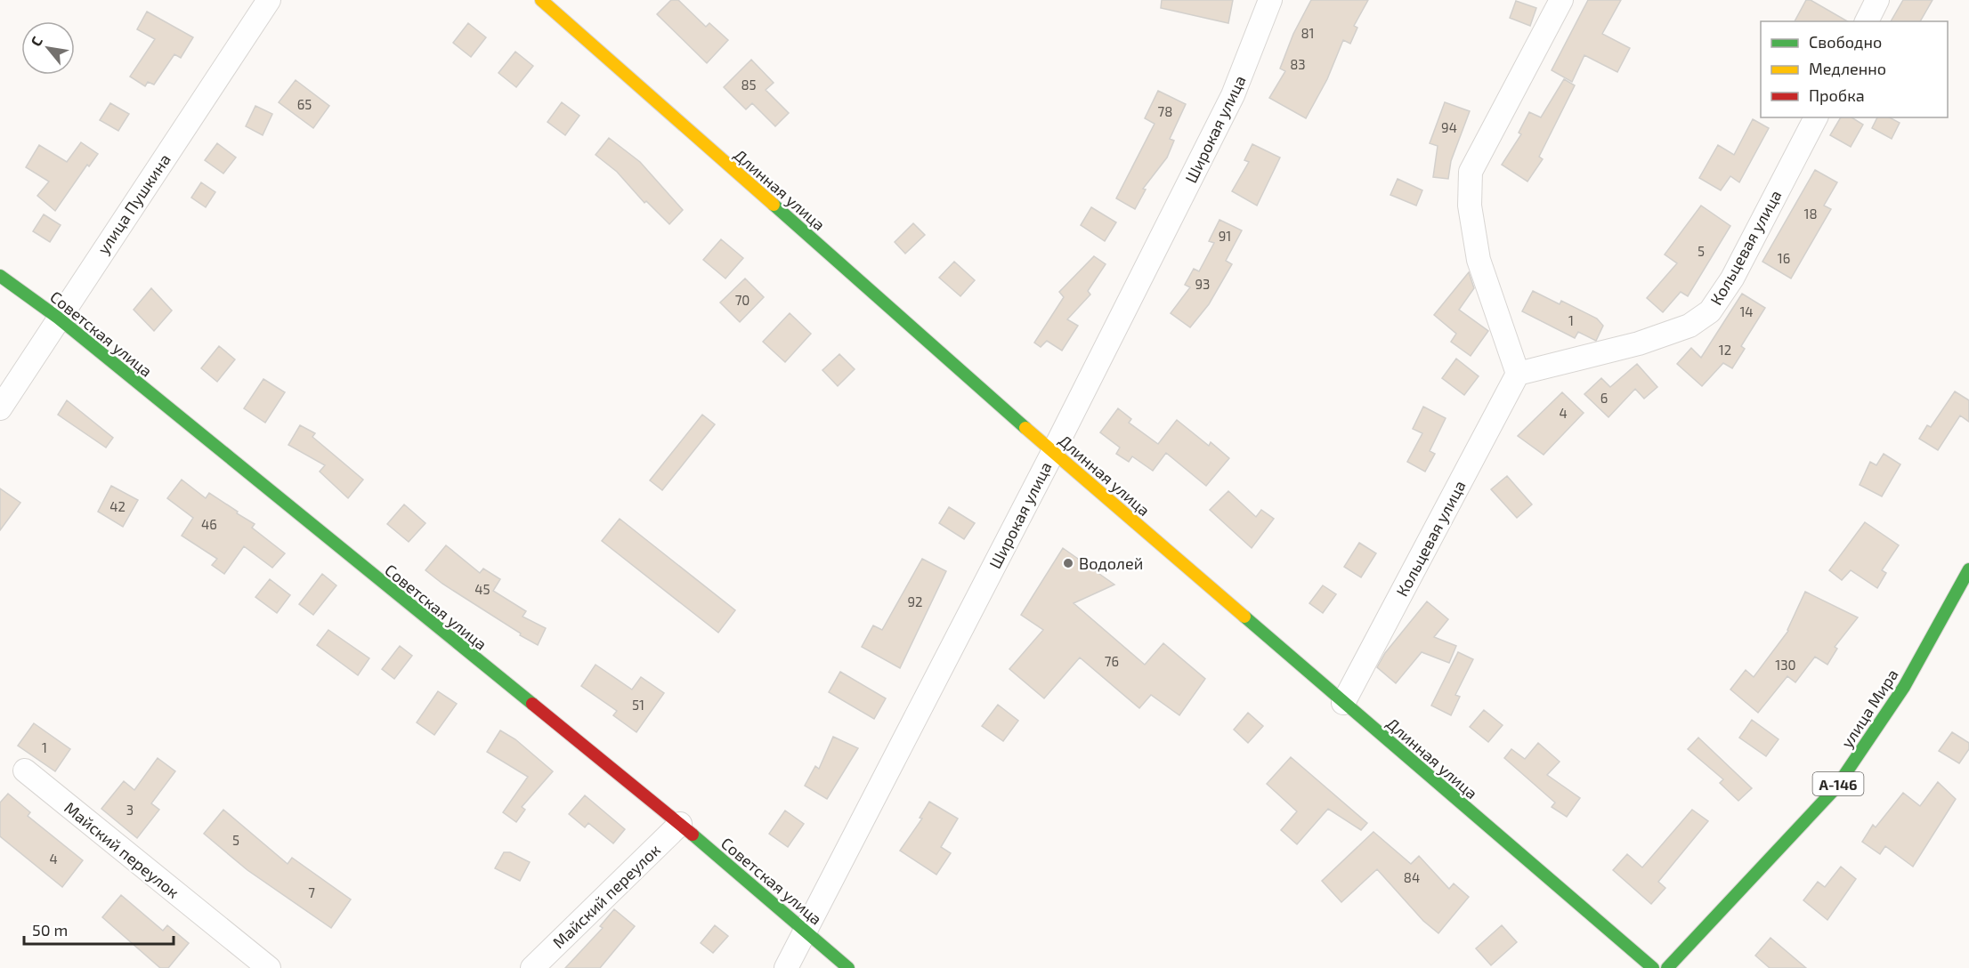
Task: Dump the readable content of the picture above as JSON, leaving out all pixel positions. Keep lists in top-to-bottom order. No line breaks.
{"streets":{"main road":["Длинная улица","Советская улица","улица Мира","А-146"],"street":["Широкая улица","улица Пушкина","Кольцевая улица","Майский переулок"]},"crossings":[["Широкая улица","Длинная улица"],["Широкая улица","Советская улица"],["Длинная улица","Кольцевая улица"],["улица Пушкина","Советская улица"],["Советская улица","Майский переулок"]],"places":["Водолей"],"house_numbers":["81","83","85","65","78","94","18","91","5","16","93","70","14","1","12","6","4","42","46","45","92","76","130","51","1","3","5","4","84","7"],"legend":["Свободно","Медленно","Пробка"],"scale_bar":"50 m","north":"top left"}
